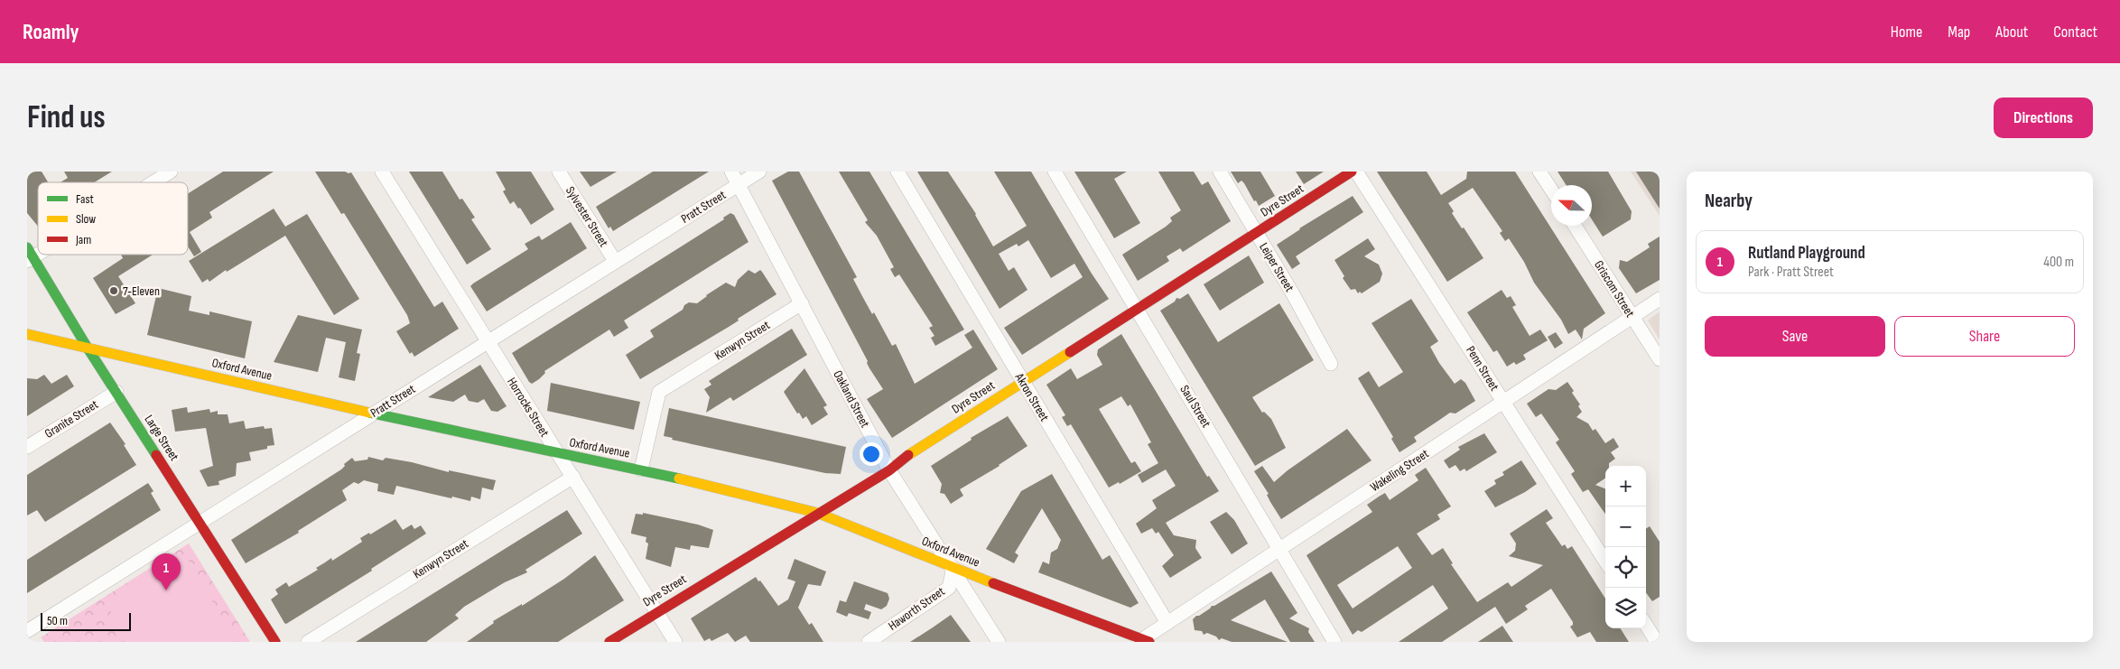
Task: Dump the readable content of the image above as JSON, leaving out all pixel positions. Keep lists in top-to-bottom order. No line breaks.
{"streets":{"street":["Dyre Street","Pratt Street","Sylvester Street","Leiper Street","Griscom Street","Kenwyn Street","Penn Street","Oxford Avenue","Akron Street","Oakland Street","Saul Street","Horrocks Street","Granite Street","Large Street","Wakeling Street","Haworth Street"]},"crossings":[["Dyre Street","Leiper Street"],["Dyre Street","Oxford Avenue"],["Dyre Street","Akron Street"],["Dyre Street","Oakland Street"],["Dyre Street","Saul Street"],["Dyre Street","Horrocks Street"],["Pratt Street","Sylvester Street"],["Pratt Street","Oxford Avenue"],["Pratt Street","Oakland Street"],["Pratt Street","Horrocks Street"],["Pratt Street","Large Street"],["Griscom Street","Wakeling Street"],["Kenwyn Street","Oxford Avenue"],["Kenwyn Street","Oakland Street"],["Kenwyn Street","Horrocks Street"],["Penn Street","Wakeling Street"],["Oxford Avenue","Oakland Street"],["Oxford Avenue","Horrocks Street"],["Oxford Avenue","Large Street"],["Oxford Avenue","Wakeling Street"],["Oxford Avenue","Haworth Street"],["Akron Street","Wakeling Street"],["Oakland Street","Haworth Street"],["Saul Street","Wakeling Street"],["Granite Street","Large Street"]],"places":["7-Eleven"],"legend":["Fast","Slow","Jam"],"scale_bar":"50 m","north":"left","page":{"header":"Roamly","nav":["Home","Map","About","Contact"],"buttons":["Directions",["Save","Share"]],"title":"Find us","heading":"Nearby","list":[{"mark":"1","name":"Rutland Playground","note":"Park · Pratt Street","value":"400 m"}],"map_buttons":["+","−"],"pins":"1","scale":"50 m"}}
